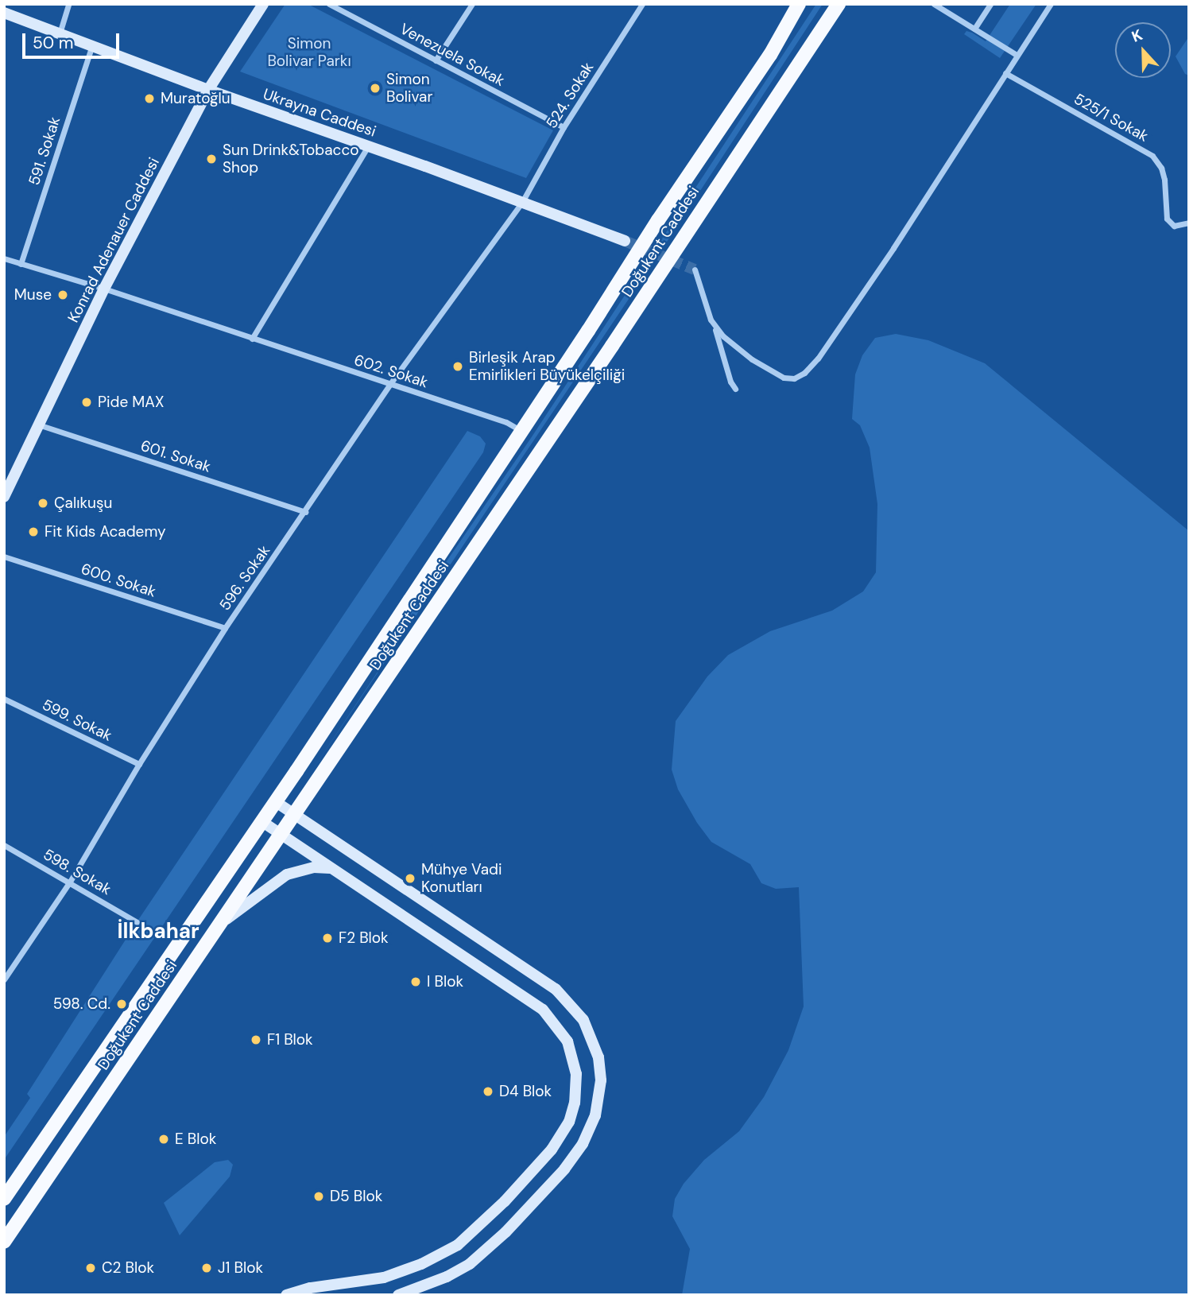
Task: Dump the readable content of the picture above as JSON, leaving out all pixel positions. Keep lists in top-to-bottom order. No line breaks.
{"streets":{"main road":["Ukrayna Caddesi","Konrad Adenauer Caddesi","Doğukent Caddesi"],"street":["Venezuela Sokak","524. Sokak","525/1 Sokak","591. Sokak","602. Sokak","601. Sokak","596. Sokak","600. Sokak","599. Sokak","598. Sokak"]},"crossings":[["Venezuela Sokak","524. Sokak"],["524. Sokak","Ukrayna Caddesi"],["524. Sokak","596. Sokak"],["Ukrayna Caddesi","591. Sokak"],["Ukrayna Caddesi","Konrad Adenauer Caddesi"],["Ukrayna Caddesi","596. Sokak"],["591. Sokak","602. Sokak"],["Konrad Adenauer Caddesi","602. Sokak"],["Konrad Adenauer Caddesi","601. Sokak"],["Doğukent Caddesi","602. Sokak"],["602. Sokak","596. Sokak"],["601. Sokak","596. Sokak"],["596. Sokak","600. Sokak"],["596. Sokak","599. Sokak"],["596. Sokak","598. Sokak"]],"districts":["İlkbahar"],"parks":["Simon Bolivar Parkı"],"places":["Simon Bolivar","Muratoğlu","Sun Drink&Tobacco Shop","Muse","Birleşik Arap Emirlikleri Büyükelçiliği","Pide MAX","Çalıkuşu","Fit Kids Academy","Mühye Vadi Konutları","F2 Blok","I Blok","598. Cd.","F1 Blok","D4 Blok","E Blok","D5 Blok","C2 Blok","J1 Blok"],"scale_bar":"50 m","north":"top"}
